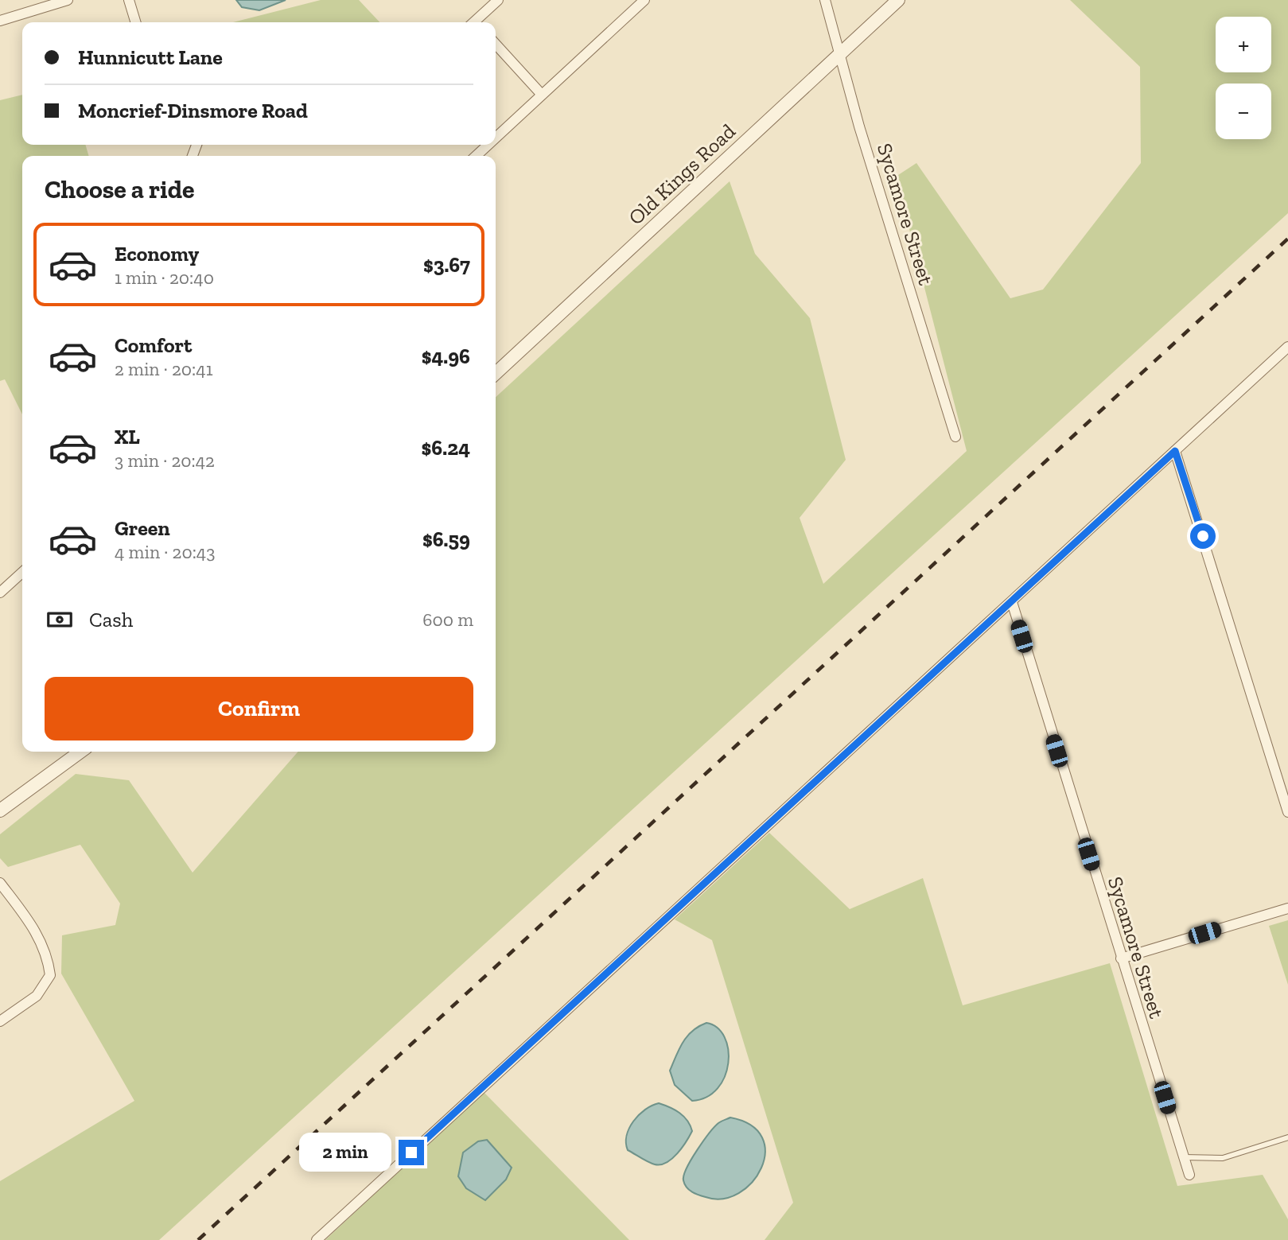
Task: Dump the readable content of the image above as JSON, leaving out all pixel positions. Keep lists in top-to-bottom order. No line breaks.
{"streets":{"street":["Old Kings Road","Sycamore Street"]},"crossings":[["Old Kings Road","Sycamore Street"]],"page":{"map_buttons":["+","−"],"banner":["Hunnicutt Lane","Moncrief-Dinsmore Road"],"heading":"Choose a ride","list":[{"name":"Economy","note":"1 min · 20:40","value":"$3.67"},{"name":"Comfort","note":"2 min · 20:41","value":"$4.96"},{"name":"XL","note":"3 min · 20:42","value":"$6.24"},{"name":"Green","note":"4 min · 20:43","value":"$6.59"}],"pay":["Cash","600 m"],"buttons":"Confirm","bubble":"2 min"}}
